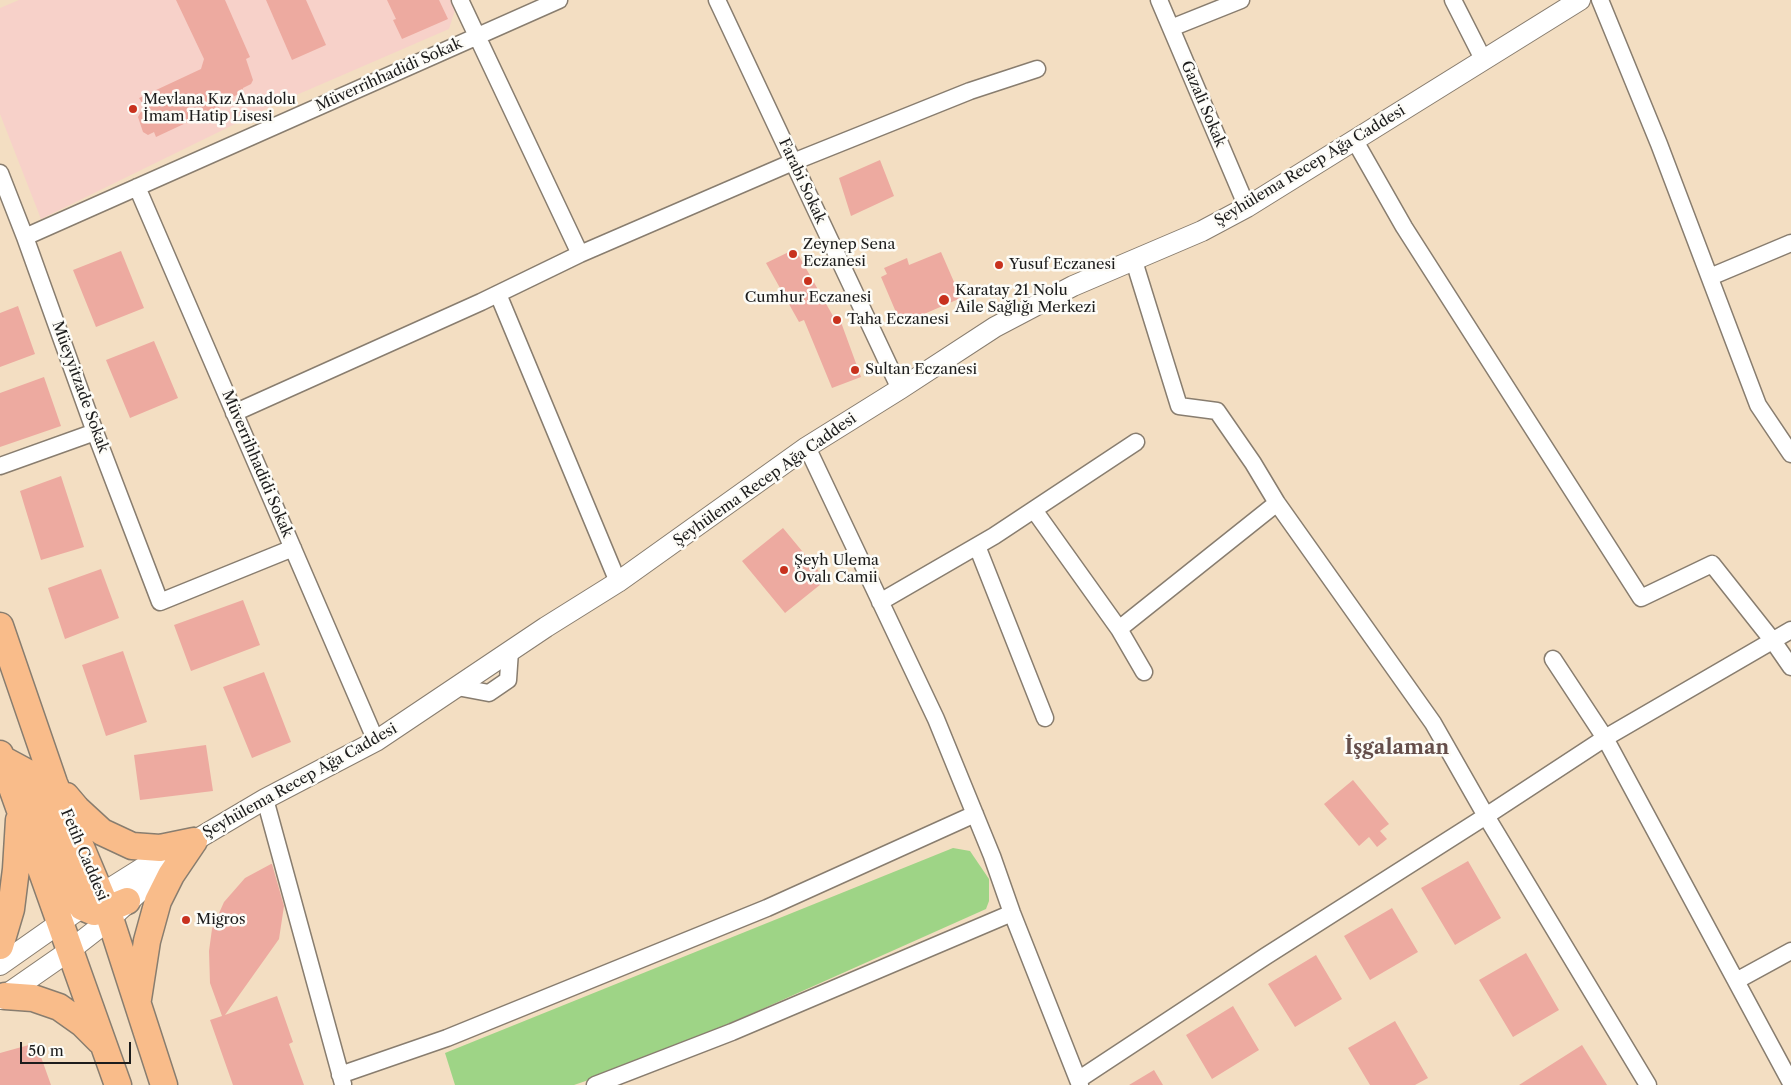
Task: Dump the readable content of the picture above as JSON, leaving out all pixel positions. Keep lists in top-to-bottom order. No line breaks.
{"streets":{"main road":["Fetih Caddesi"],"street":["Müverrihhadidi Sokak","Gazali Sokak","Şeyhülema Recep Ağa Caddesi","Farabi Sokak","Müeyyitzade Sokak"]},"crossings":[["Müverrihhadidi Sokak","Şeyhülema Recep Ağa Caddesi"],["Müverrihhadidi Sokak","Müeyyitzade Sokak"],["Gazali Sokak","Şeyhülema Recep Ağa Caddesi"],["Şeyhülema Recep Ağa Caddesi","Farabi Sokak"],["Şeyhülema Recep Ağa Caddesi","Fetih Caddesi"]],"districts":["İşgalaman"],"places":["Mevlana Kız Anadolu İmam Hatip Lisesi","Zeynep Sena Eczanesi","Yusuf Eczanesi","Cumhur Eczanesi","Karatay 21 Nolu Aile Sağlığı Merkezi","Taha Eczanesi","Sultan Eczanesi","Şeyh Ulema Ovalı Camii","Migros"],"scale_bar":"50 m"}
